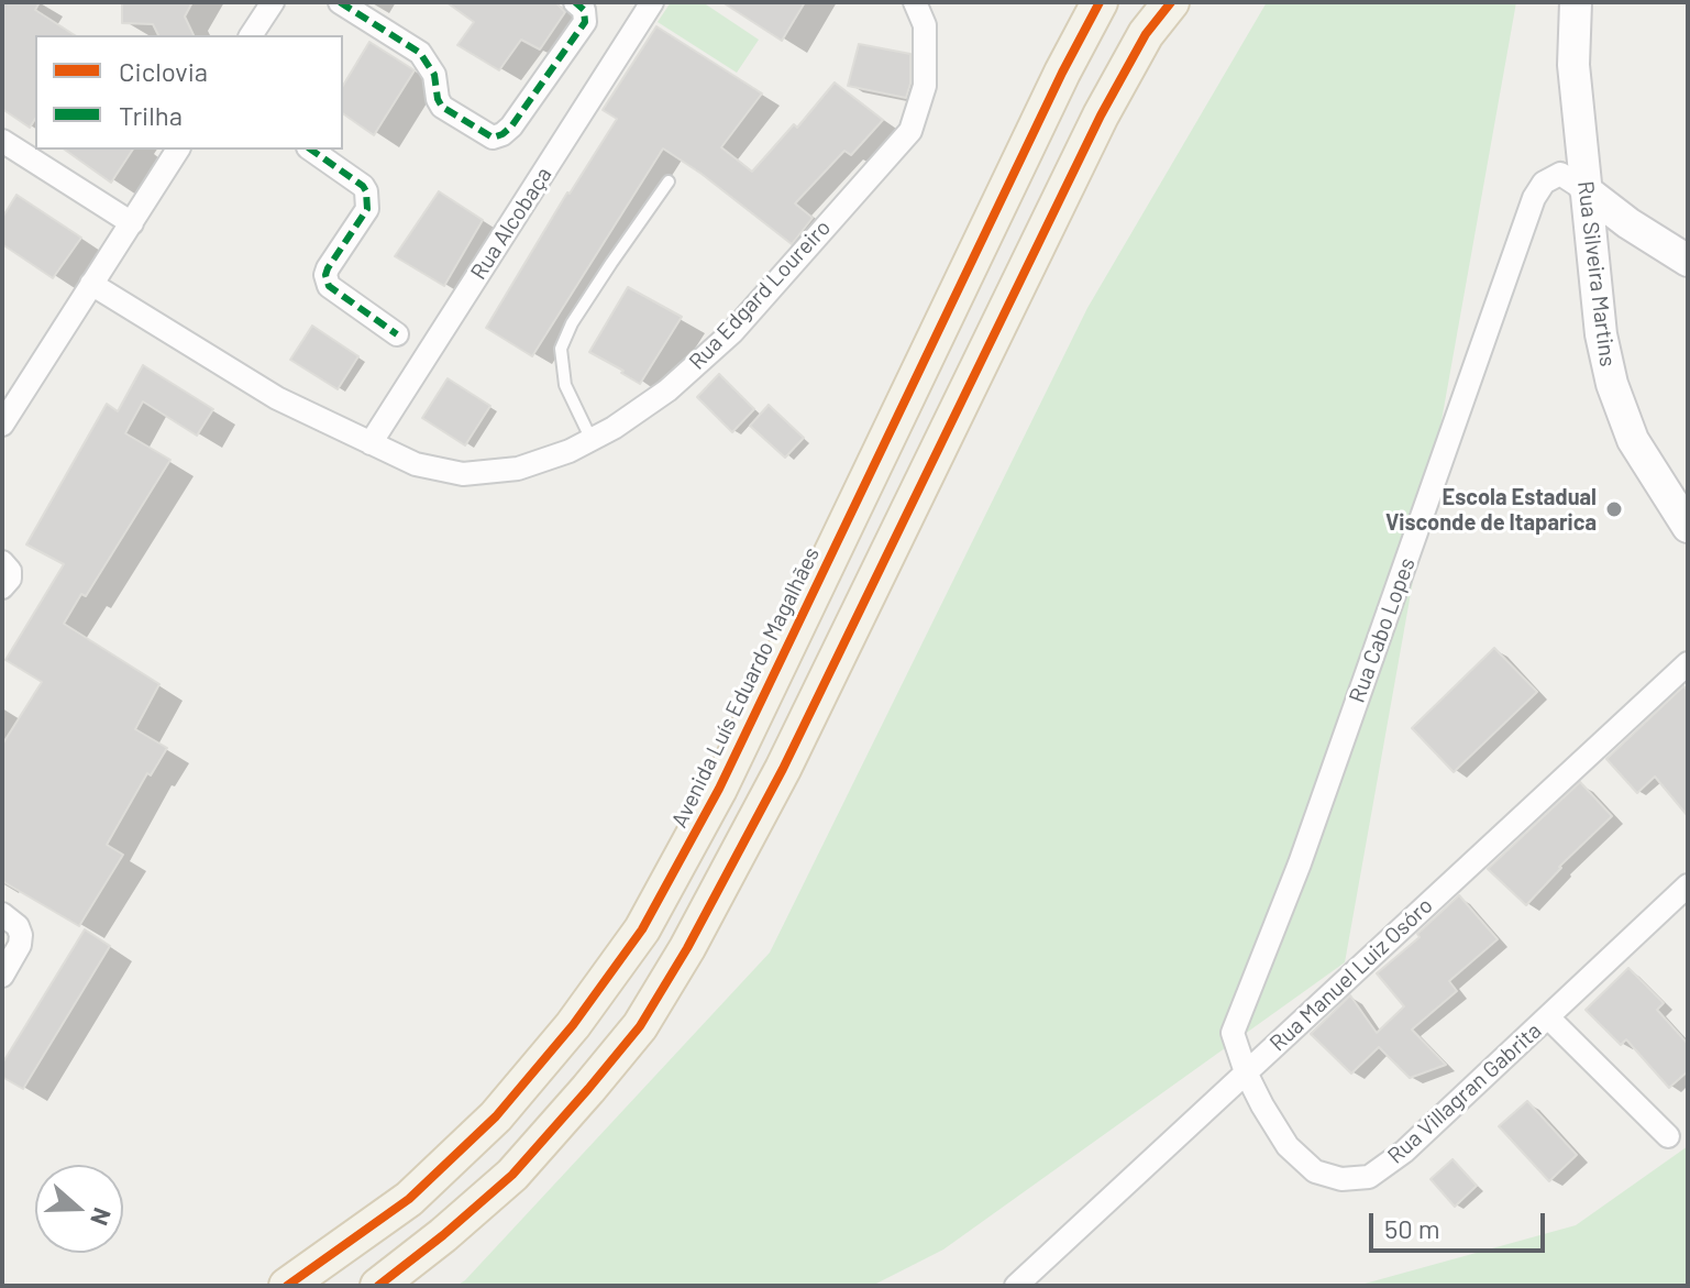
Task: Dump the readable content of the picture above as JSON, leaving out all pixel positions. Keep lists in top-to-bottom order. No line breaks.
{"streets":{"main road":["Rua Silveira Martins","Avenida Luís Eduardo Magalhães"],"street":["Rua Alcobaça","Rua Edgard Loureiro","Rua Cabo Lopes","Rua Manuel Luiz Osóro","Rua Villagran Gabrita"]},"crossings":[["Rua Alcobaça","Rua Edgard Loureiro"],["Rua Silveira Martins","Rua Cabo Lopes"],["Rua Cabo Lopes","Rua Manuel Luiz Osóro"],["Rua Cabo Lopes","Rua Villagran Gabrita"],["Rua Manuel Luiz Osóro","Rua Villagran Gabrita"]],"places":["Escola Estadual Visconde de Itaparica"],"legend":["Ciclovia","Trilha"],"scale_bar":"50 m","north":"right"}
